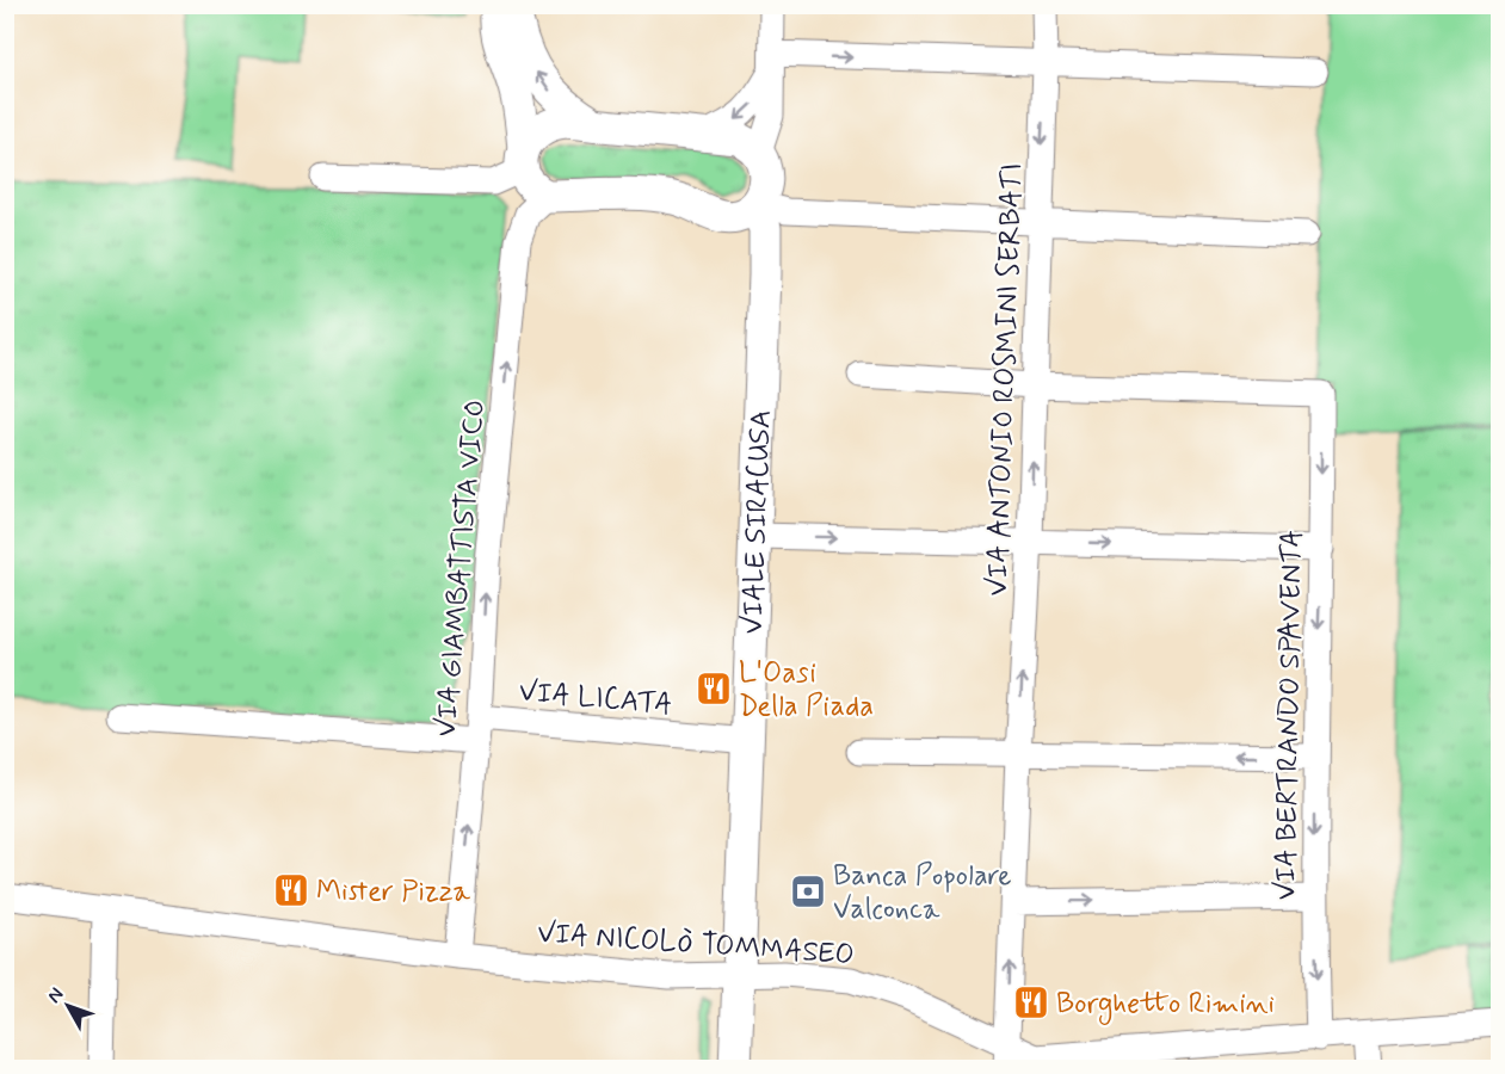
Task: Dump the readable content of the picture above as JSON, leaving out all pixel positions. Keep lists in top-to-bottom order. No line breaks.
{"streets":{"street":["VIA ANTONIO ROSMINI SERBATI","VIALE SIRACUSA","VIA GIAMBATTISTA VICO","VIA LICATA","VIA BERTRANDO SPAVENTA","VIA NICOLÒ TOMMASEO"]},"crossings":[["VIA ANTONIO ROSMINI SERBATI","VIA BERTRANDO SPAVENTA"],["VIA ANTONIO ROSMINI SERBATI","VIA NICOLÒ TOMMASEO"],["VIALE SIRACUSA","VIA LICATA"],["VIALE SIRACUSA","VIA NICOLÒ TOMMASEO"],["VIA GIAMBATTISTA VICO","VIA LICATA"],["VIA GIAMBATTISTA VICO","VIA NICOLÒ TOMMASEO"],["VIA BERTRANDO SPAVENTA","VIA NICOLÒ TOMMASEO"]],"one_way":["VIA GIAMBATTISTA VICO"],"places":{"restaurant":["L'Oasi Della Piada","Mister Pizza","Borghetto Rimini"],"bank":["Banca Popolare Valconca"]},"north":"top left"}
